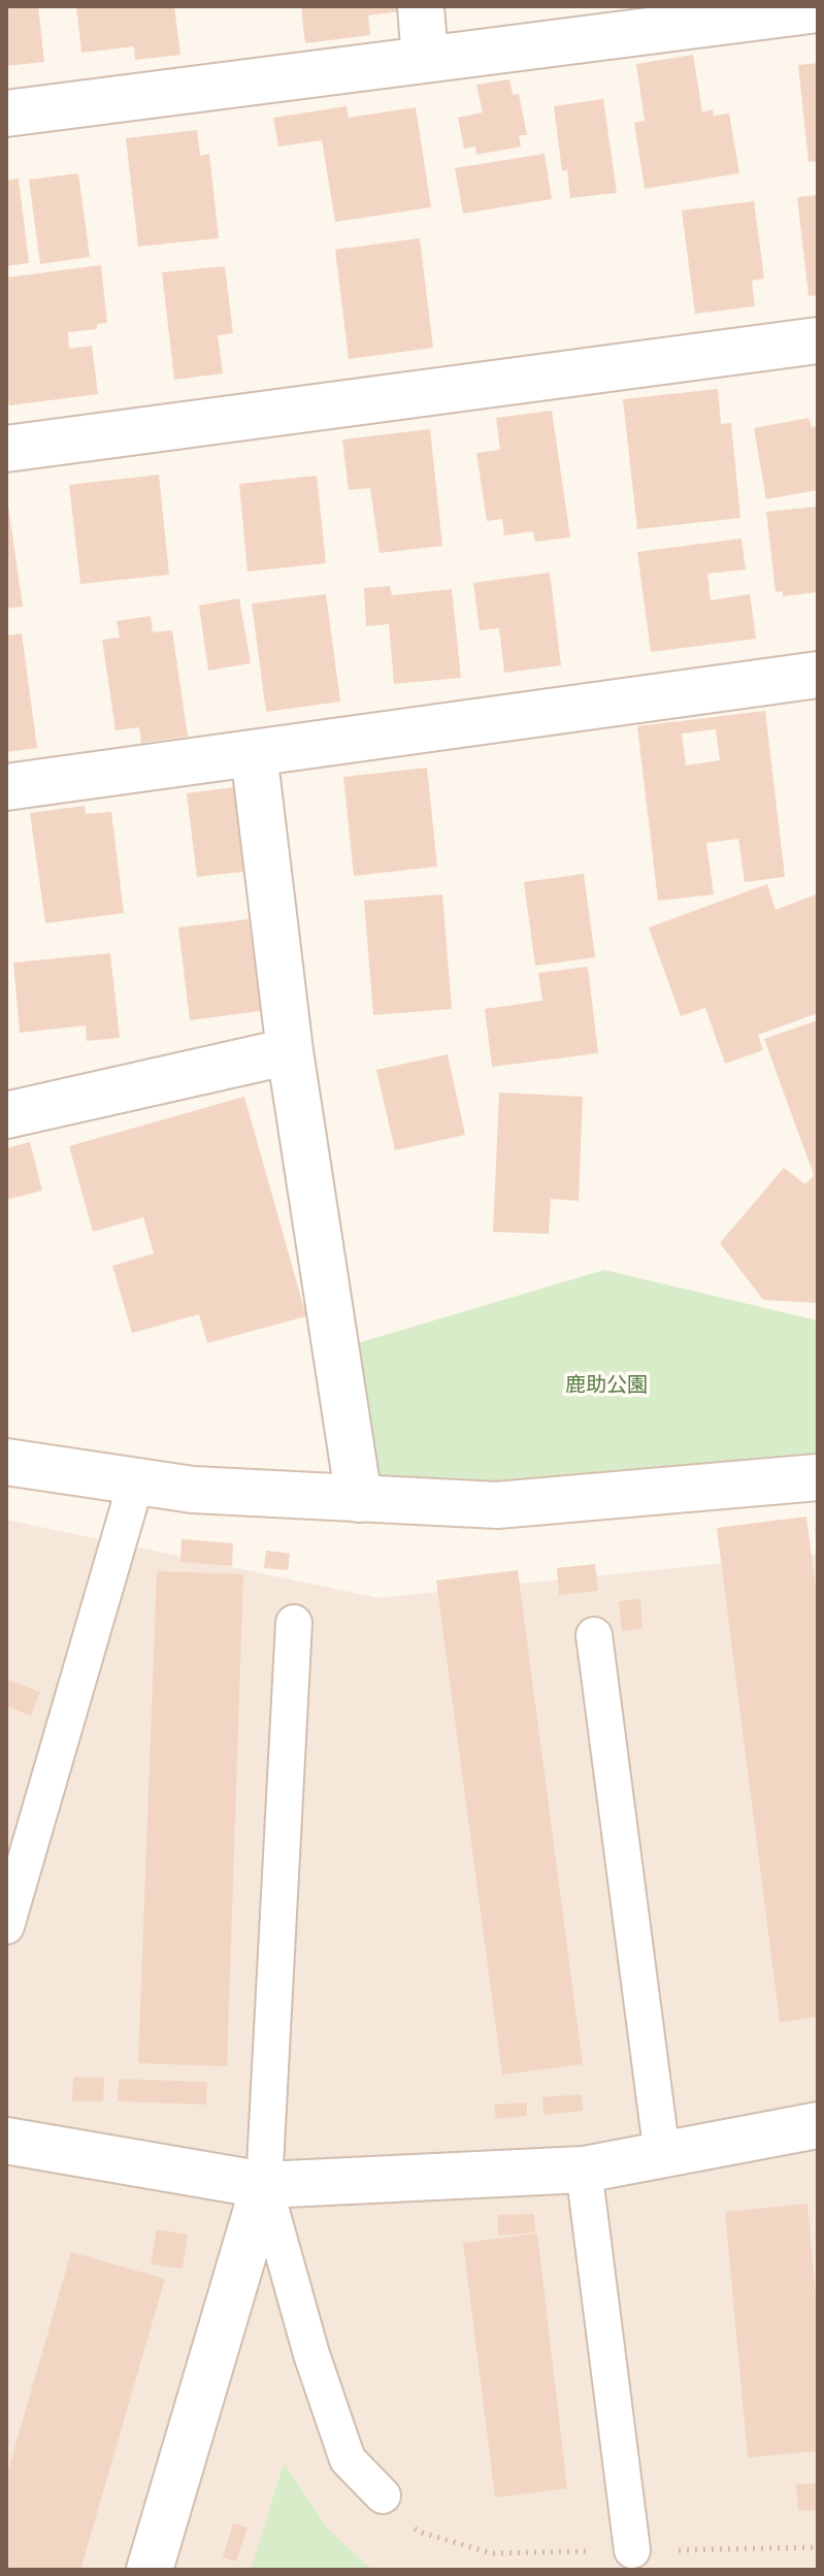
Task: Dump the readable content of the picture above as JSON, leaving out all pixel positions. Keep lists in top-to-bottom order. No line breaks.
{"parks":["鹿助公園"]}
